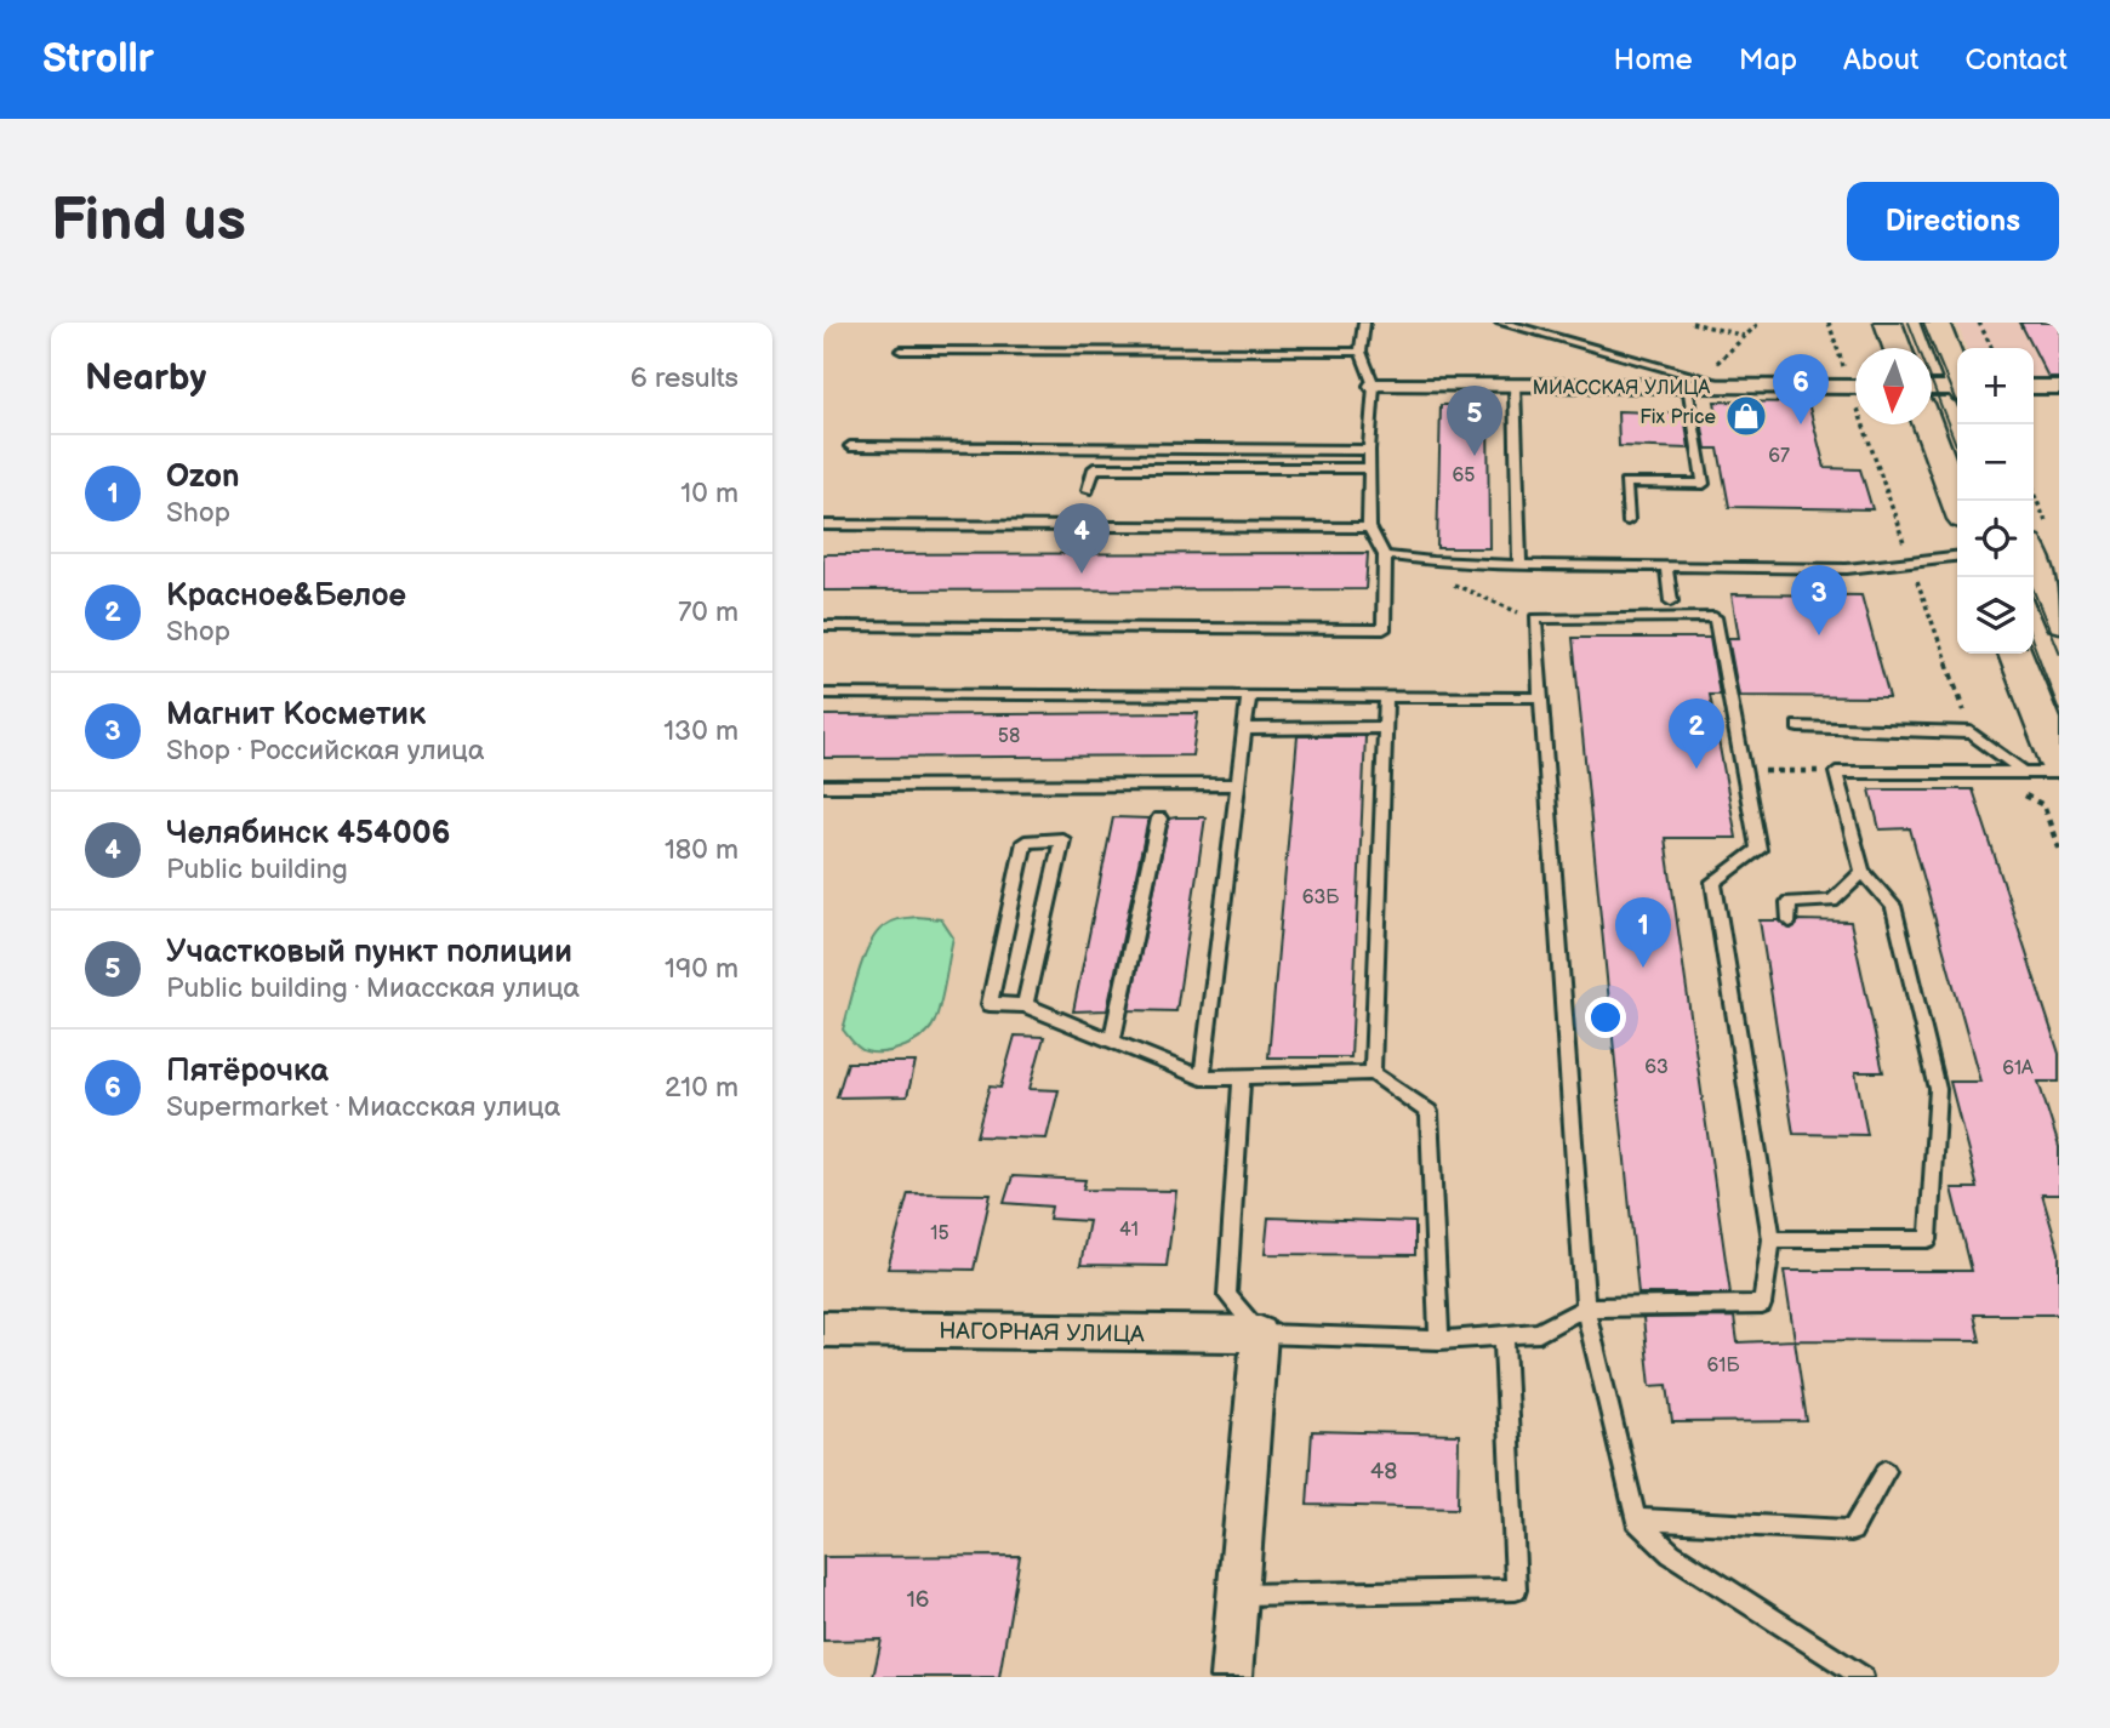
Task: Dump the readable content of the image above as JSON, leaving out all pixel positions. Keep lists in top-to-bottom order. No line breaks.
{"streets":{"street":["МИАССКАЯ УЛИЦА","НАГОРНАЯ УЛИЦА"]},"places":{"shop":["Fix Price"]},"house_numbers":["67","65","58","63Б","63","61А","41","15","61Б","48","16"],"north":"bottom","page":{"header":"Strollr","nav":["Home","Map","About","Contact"],"buttons":"Directions","title":"Find us","heading":["Nearby","6 results"],"map_buttons":["+","−"],"pins":["6","5","4","3","2","1"],"list":[{"mark":"1","name":"Ozon","note":"Shop","value":"10 m"},{"mark":"2","name":"Красное&Белое","note":"Shop","value":"70 m"},{"mark":"3","name":"Магнит Косметик","note":"Shop · Российская улица","value":"130 m"},{"mark":"4","name":"Челябинск 454006","note":"Public building","value":"180 m"},{"mark":"5","name":"Участковый пункт полиции","note":"Public building · Миасская улица","value":"190 m"},{"mark":"6","name":"Пятёрочка","note":"Supermarket · Миасская улица","value":"210 m"}]}}
